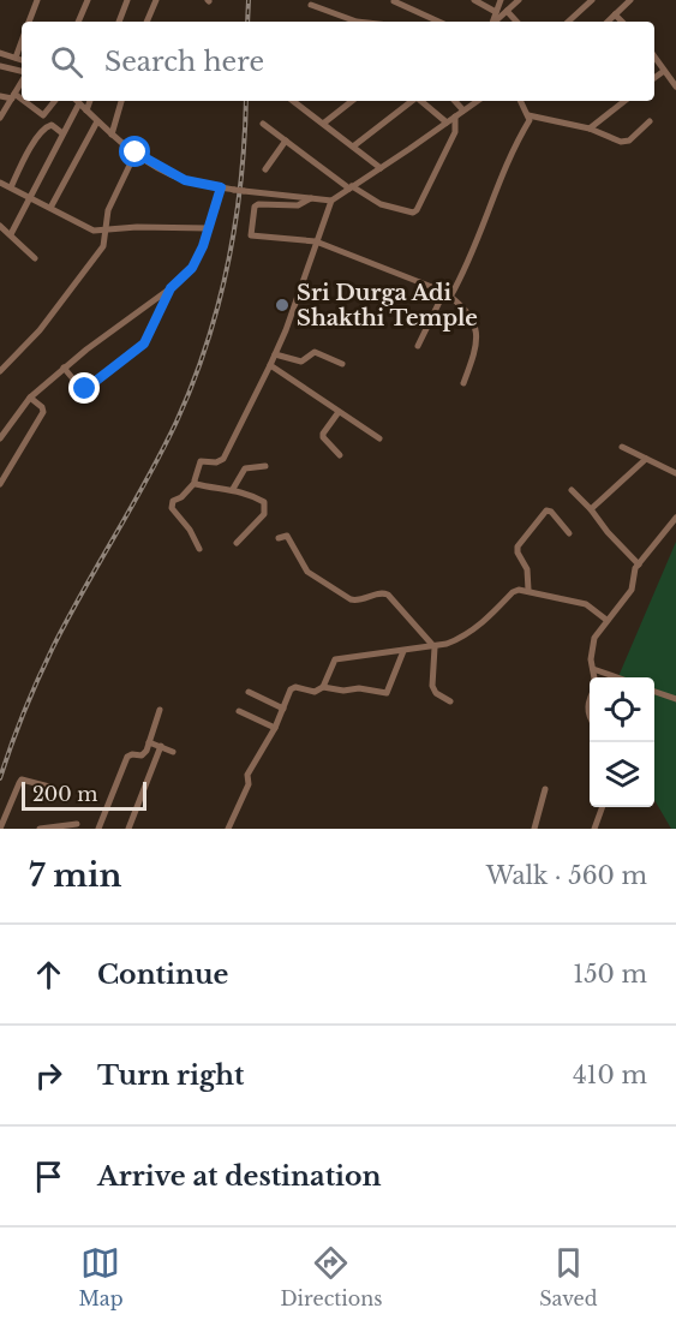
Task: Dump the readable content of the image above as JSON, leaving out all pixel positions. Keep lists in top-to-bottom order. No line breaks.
{"places":["Sri Durga Adi Shakthi Temple"],"scale_bar":"200 m","page":{"search":"Search here","scale":"200 m","heading":["7 min","Walk · 560 m"],"list":[["Continue","150 m"],["Turn right","410 m"],"Arrive at destination"],"nav":["Map","Directions","Saved"]}}
